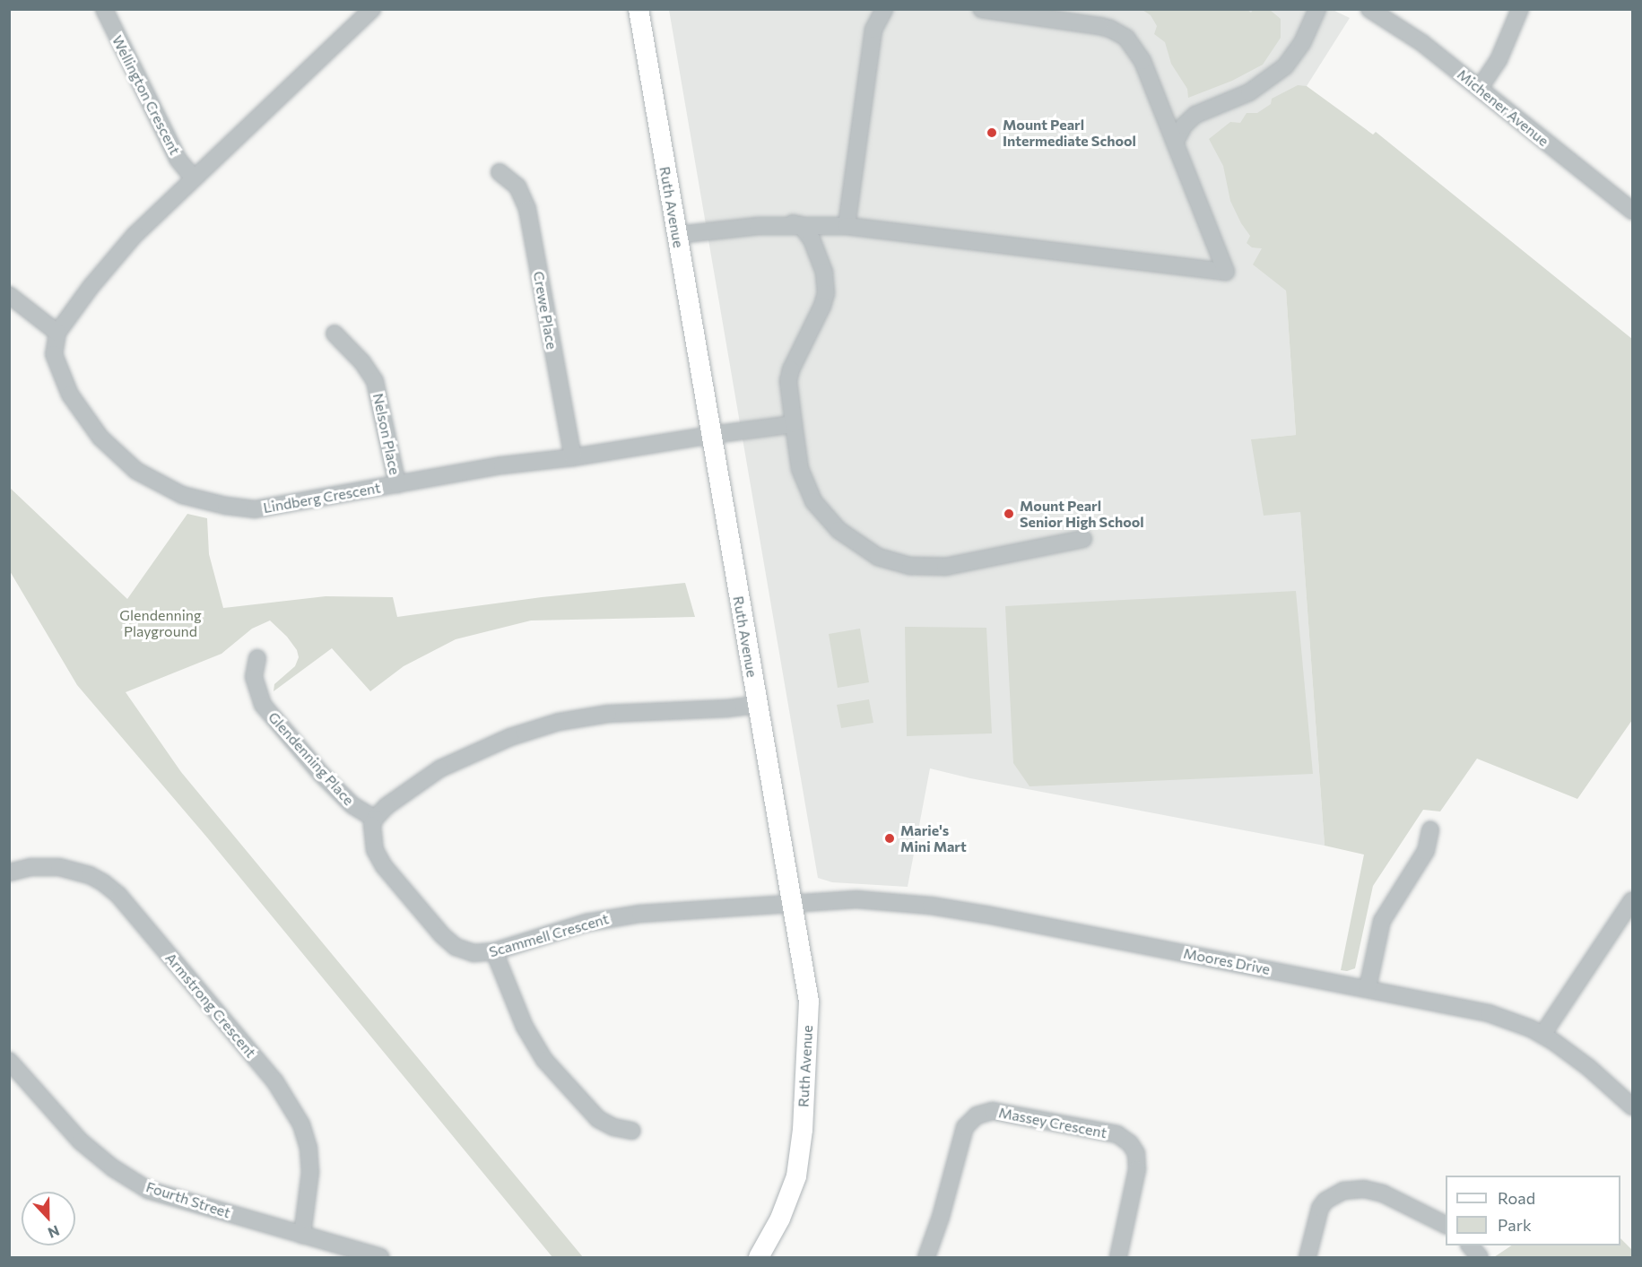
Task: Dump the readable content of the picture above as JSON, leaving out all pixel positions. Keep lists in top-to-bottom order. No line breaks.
{"streets":{"main road":["Ruth Avenue"],"street":["Wellington Crescent","Michener Avenue","Crewe Place","Nelson Place","Lindberg Crescent","Glendenning Place","Scammell Crescent","Moores Drive","Armstrong Crescent","Massey Crescent","Fourth Street"]},"crossings":[["Ruth Avenue","Lindberg Crescent"],["Ruth Avenue","Scammell Crescent"],["Ruth Avenue","Moores Drive"],["Crewe Place","Lindberg Crescent"],["Nelson Place","Lindberg Crescent"],["Glendenning Place","Scammell Crescent"],["Scammell Crescent","Moores Drive"],["Armstrong Crescent","Fourth Street"]],"parks":["Glendenning Playground"],"places":["Mount Pearl Intermediate School","Mount Pearl Senior High School","Marie's Mini Mart"],"legend":["Road","Park"],"north":"bottom"}
